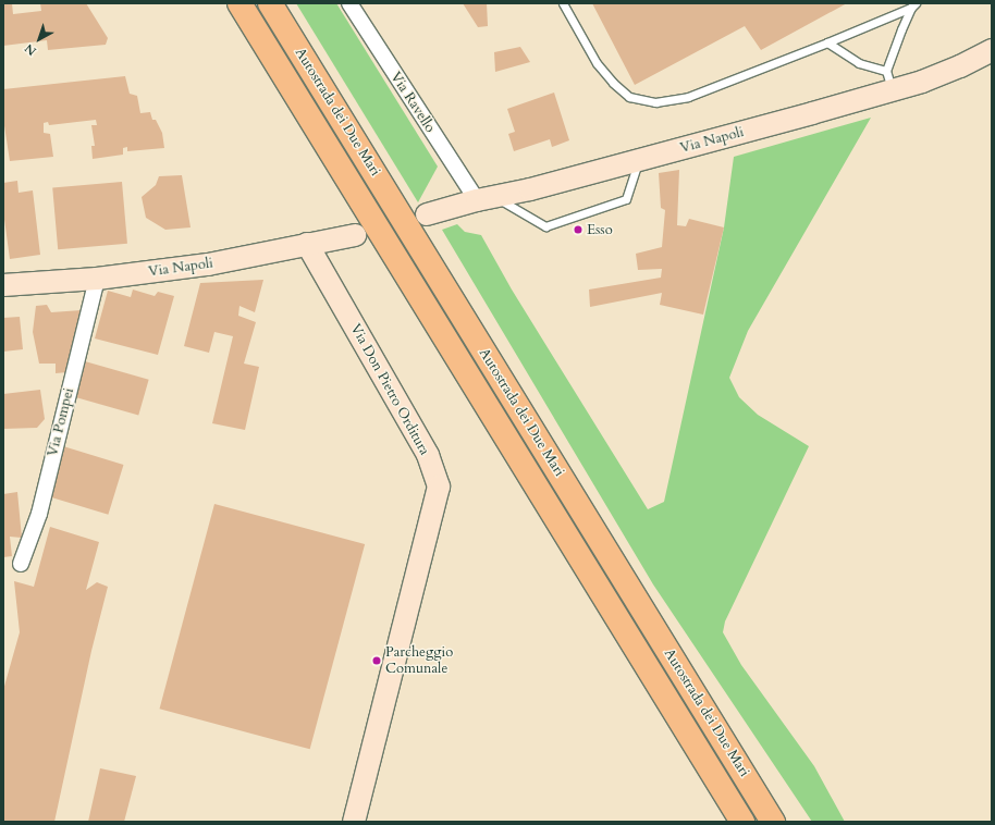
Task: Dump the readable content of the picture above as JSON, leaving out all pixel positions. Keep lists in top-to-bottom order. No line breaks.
{"streets":{"highway":["Autostrada dei Due Mari"],"main road":["Via Napoli","Via Don Pietro Orditura"],"street":["Via Ravello","Via Pompei"]},"crossings":[["Via Ravello","Via Napoli"],["Via Napoli","Via Don Pietro Orditura"],["Via Napoli","Via Pompei"]],"places":["Esso","Parcheggio Comunale"],"north":"bottom left"}
